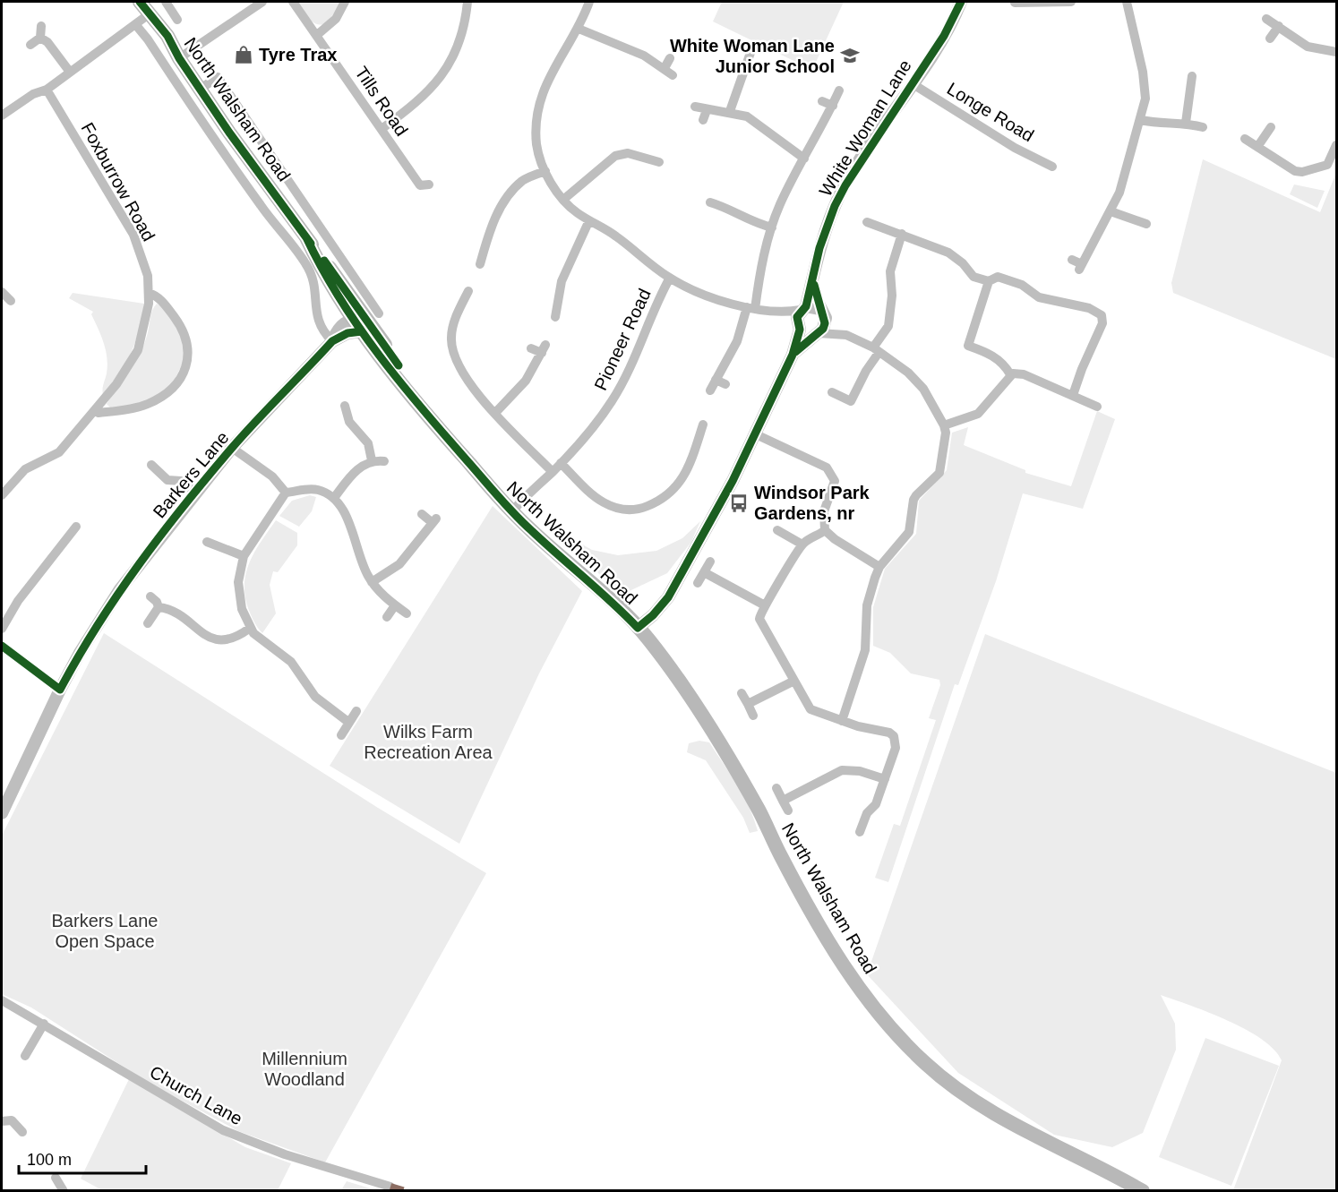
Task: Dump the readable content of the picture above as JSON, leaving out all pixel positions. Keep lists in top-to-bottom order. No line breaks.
{"streets":{"main road":["North Walsham Road"],"street":["Tills Road","Longe Road","White Woman Lane","Foxburrow Road","Pioneer Road","Barkers Lane","Church Lane"]},"crossings":[["North Walsham Road","White Woman Lane"],["North Walsham Road","Pioneer Road"],["North Walsham Road","Barkers Lane"],["Longe Road","White Woman Lane"]],"parks":["Wilks Farm Recreation Area","Barkers Lane Open Space","Millennium Woodland"],"places":{"shop":["Tyre Trax"],"school or university":["White Woman Lane Junior School"],"bus stop":["Windsor Park Gardens, nr"]},"scale_bar":"100 m"}
